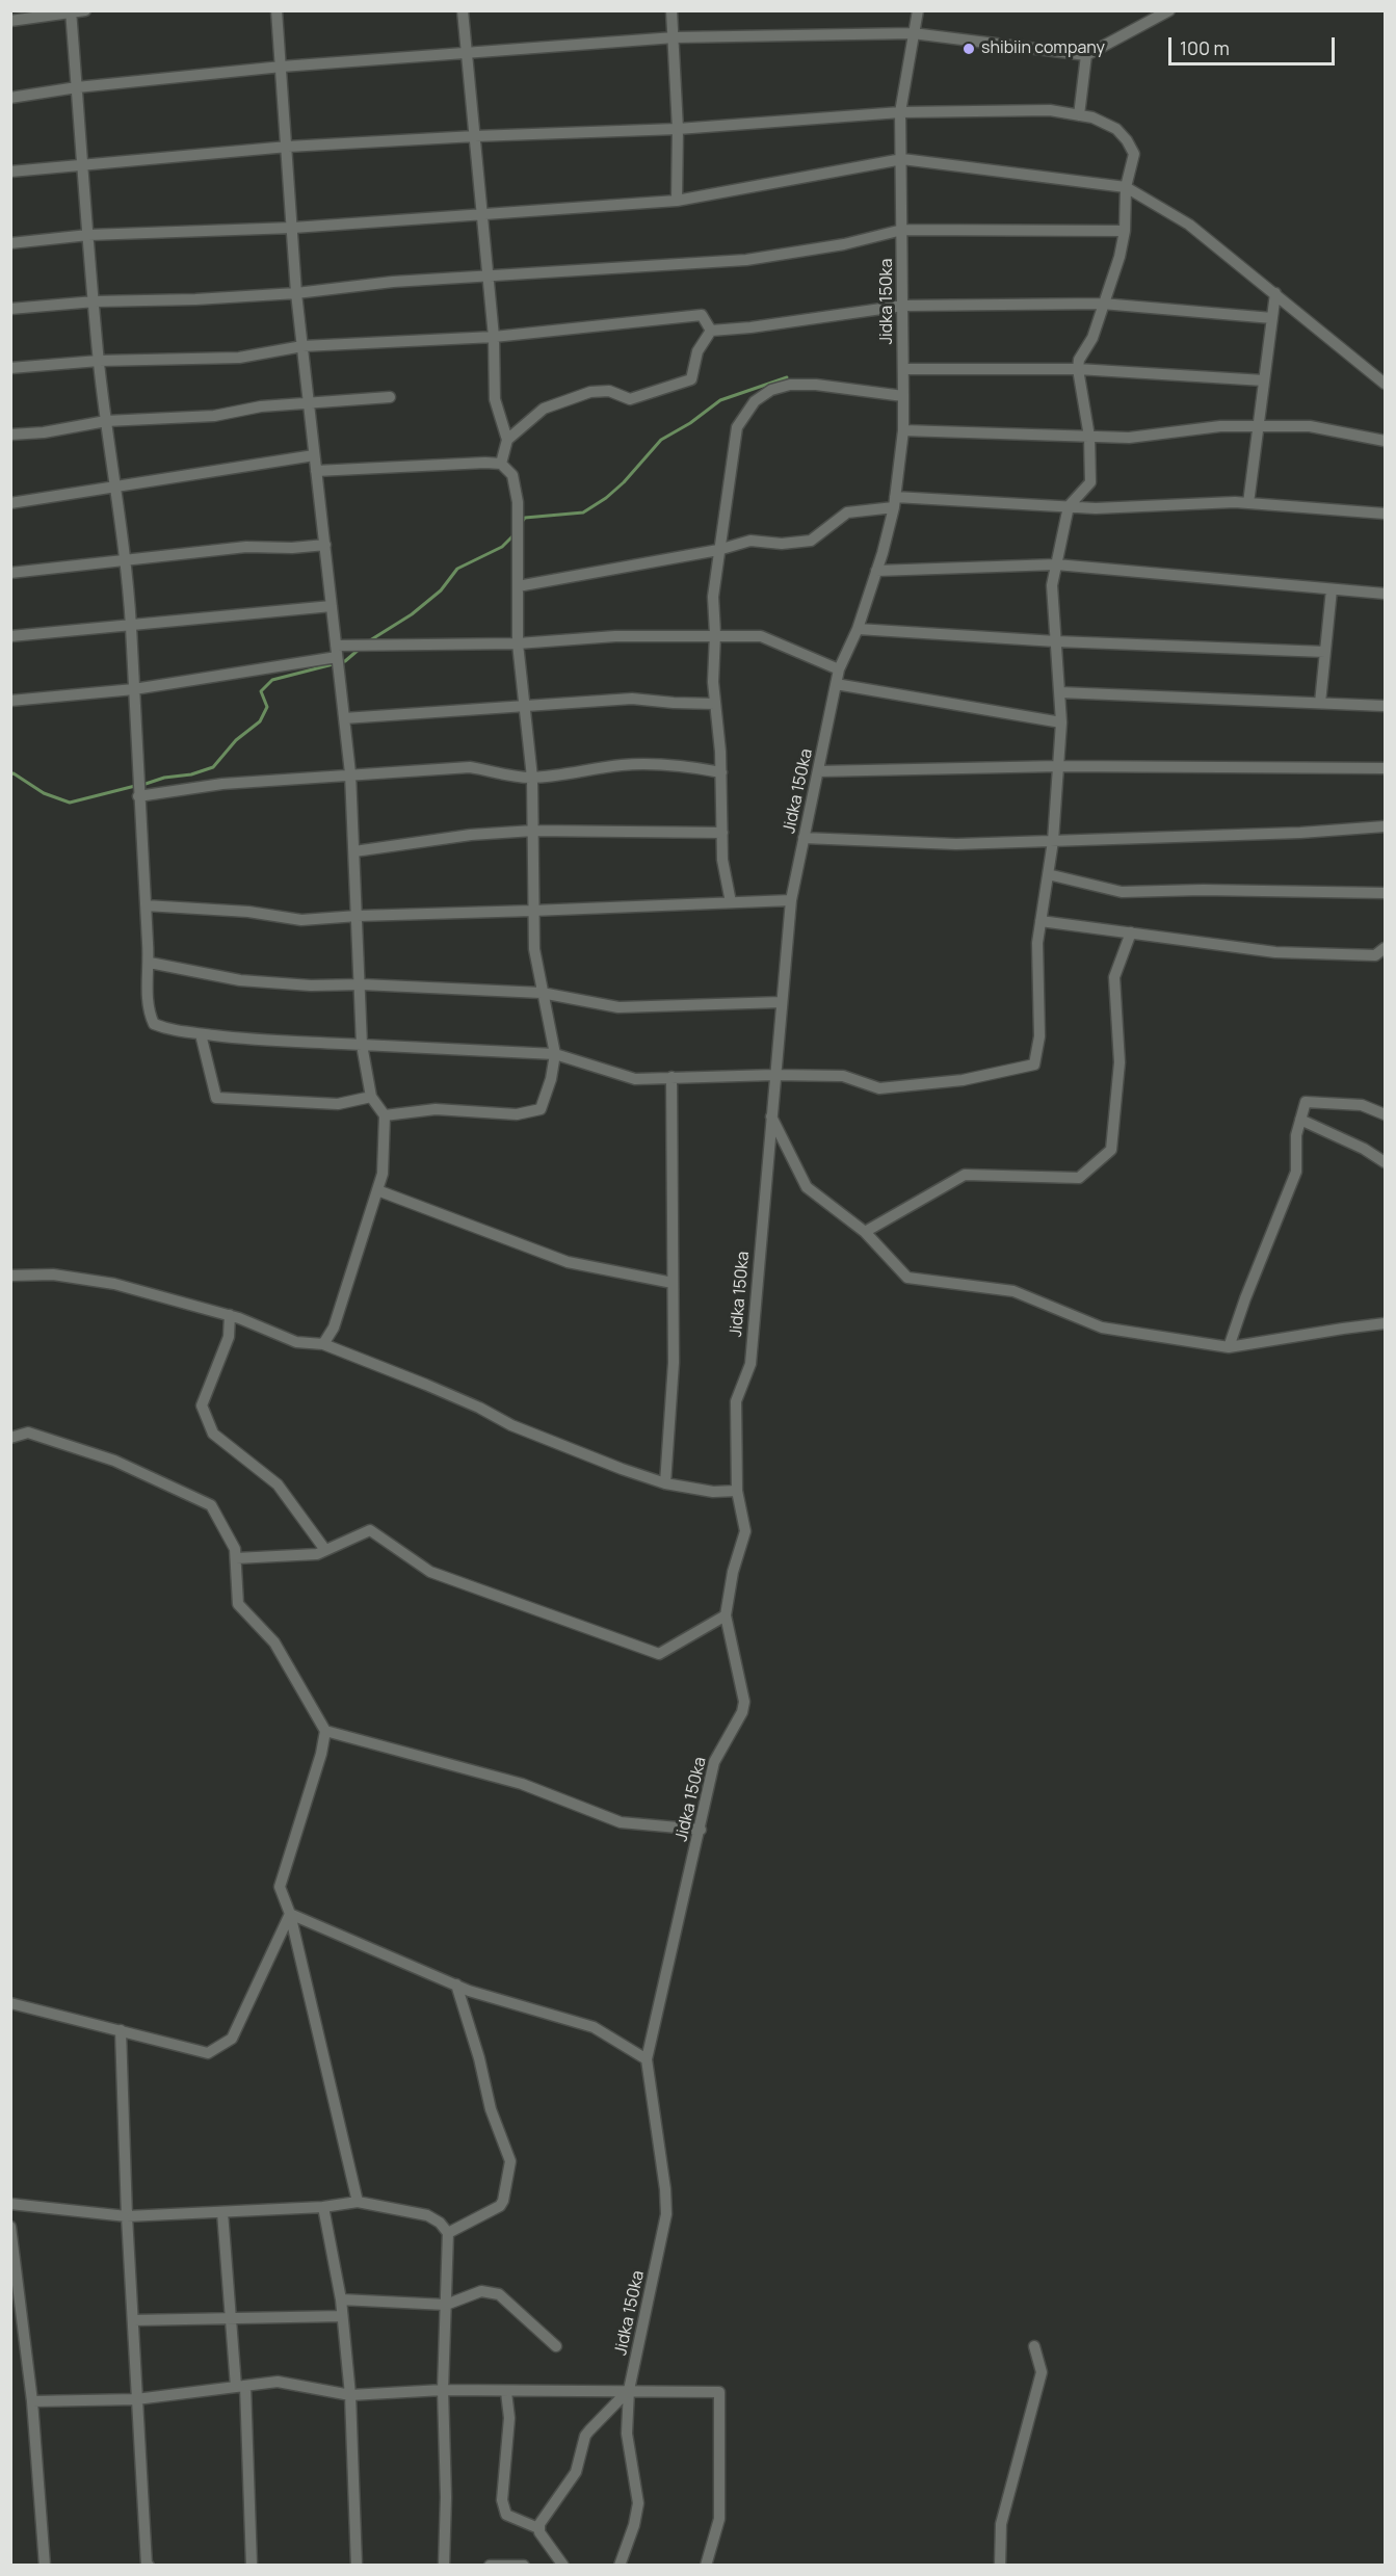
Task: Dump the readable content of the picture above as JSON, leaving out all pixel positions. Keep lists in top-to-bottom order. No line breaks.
{"streets":{"street":["Jidka 150ka"]},"places":["shibiin company"],"scale_bar":"100 m"}
